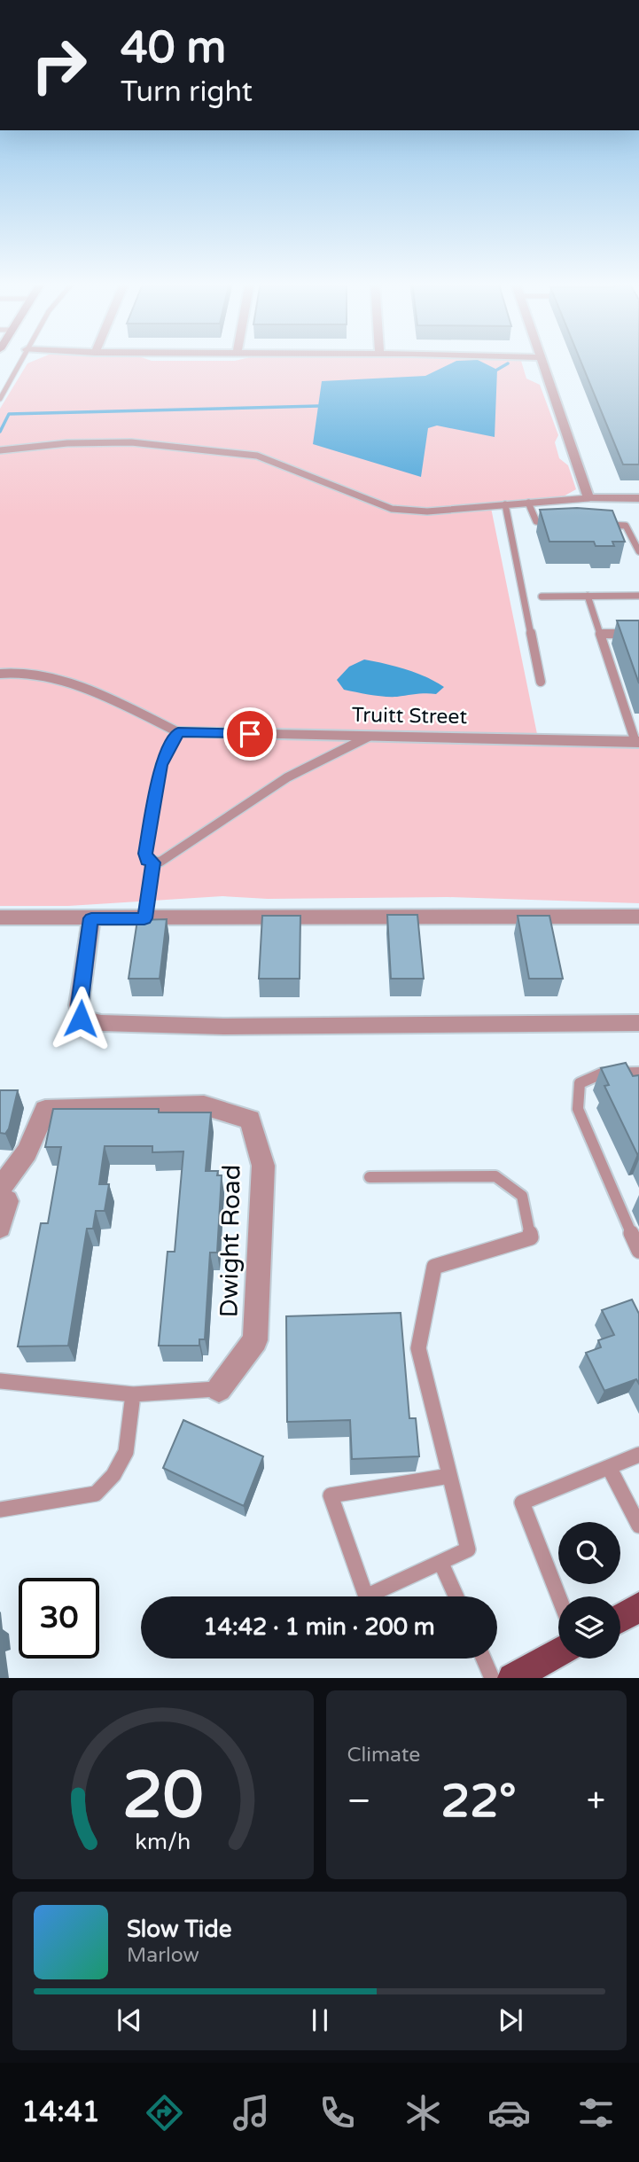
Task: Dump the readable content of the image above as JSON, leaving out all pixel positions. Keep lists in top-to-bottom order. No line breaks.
{"streets":{"street":["Truitt Street","Dwight Road"]},"page":{"turn":["40 m","Turn right"],"limit":"30","trip":"14:42 · 1 min · 200 m","tile":"Climate","heat":["−","22°","+"],"song":["Slow Tide","Marlow"],"tabs":"14:41","gauge":["20","km/h"]}}
